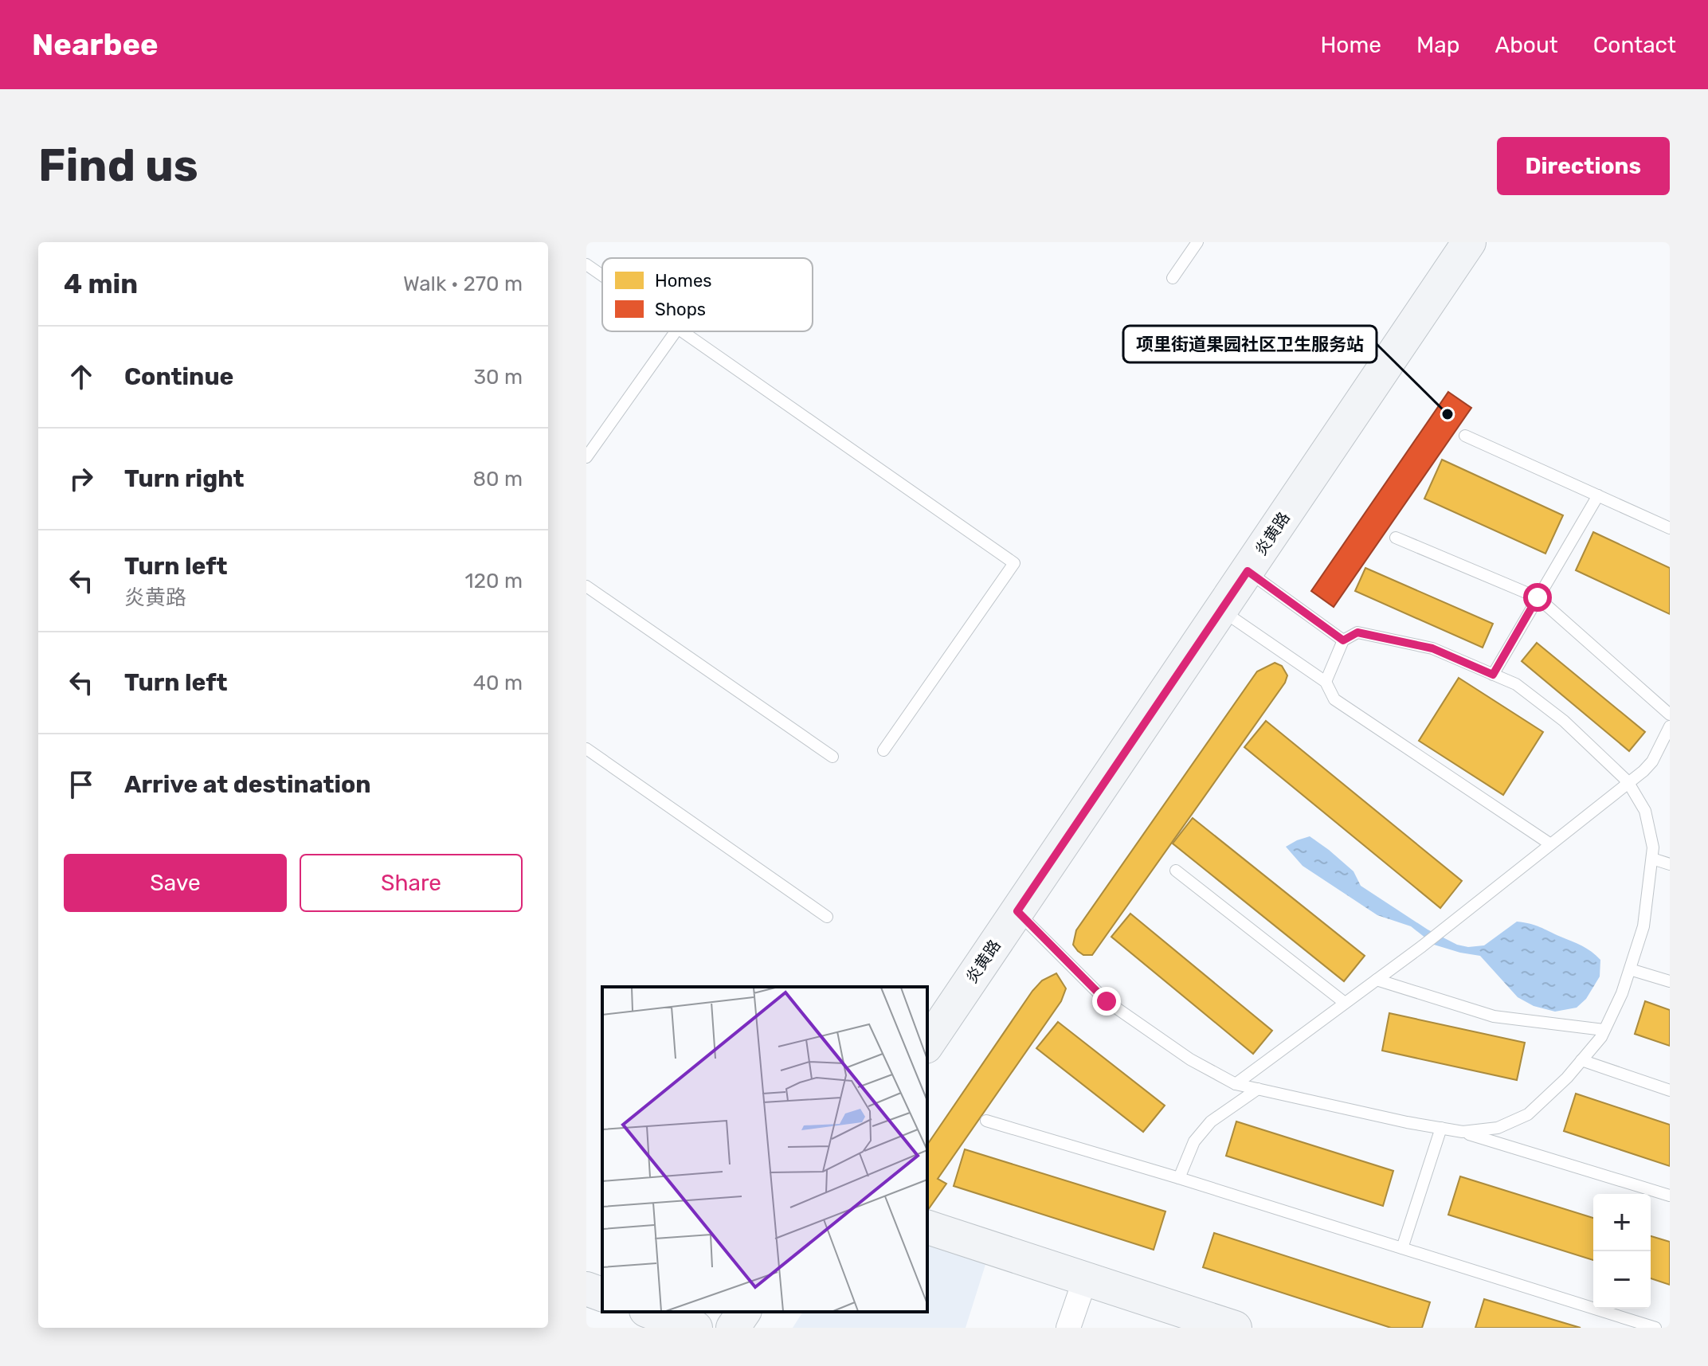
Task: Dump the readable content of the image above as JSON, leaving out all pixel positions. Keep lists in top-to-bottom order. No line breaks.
{"streets":{"street":["炎黄路"]},"places":["项里街道果园社区卫生服务站"],"legend":["Homes","Shops"],"page":{"header":"Nearbee","nav":["Home","Map","About","Contact"],"buttons":["Directions",["Save","Share"]],"title":"Find us","heading":["4 min","Walk · 270 m"],"list":[["Continue","30 m"],["Turn right","80 m"],["Turn left","炎黄路","120 m"],["Turn left","40 m"],"Arrive at destination"],"map_buttons":["+","−"]}}
